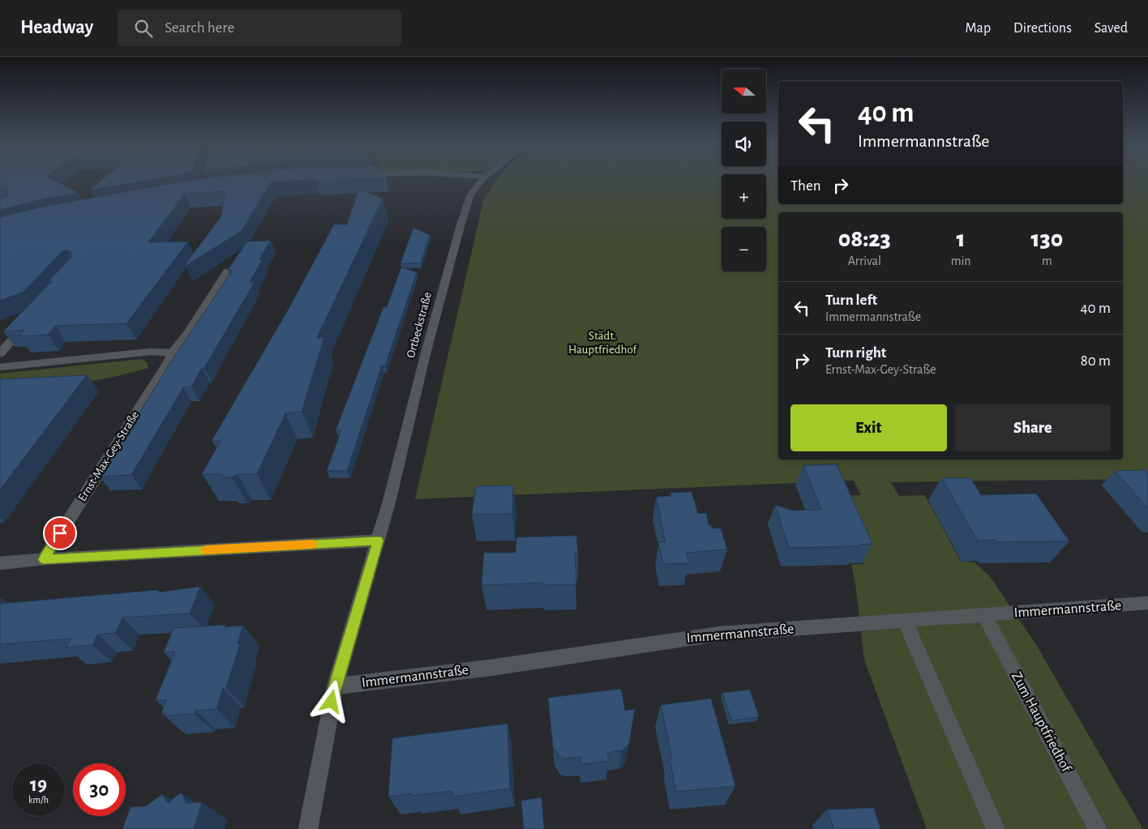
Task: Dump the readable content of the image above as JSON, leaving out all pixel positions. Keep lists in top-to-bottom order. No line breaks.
{"streets":{"street":["Ortbeckstraße","Ernst-Max-Gey-Straße","Immermannstraße","Zum Hauptfriedhof"]},"crossings":[["Ortbeckstraße","Immermannstraße"],["Immermannstraße","Zum Hauptfriedhof"]],"parks":["Städt. Hauptfriedhof"],"north":"left","page":{"header":"Headway","search":"Search here","nav":["Map","Directions","Saved"],"map_buttons":["+","−"],"turn":["40 m","Immermannstraße"],"then":"Then","eta":["08:23","Arrival","1","min","130","m"],"list":[{"name":"Turn left","note":"Immermannstraße","value":"40 m"},{"name":"Turn right","note":"Ernst-Max-Gey-Straße","value":"80 m"}],"buttons":["Exit","Share"],"speed":"19 km/h","limit":"30"}}
